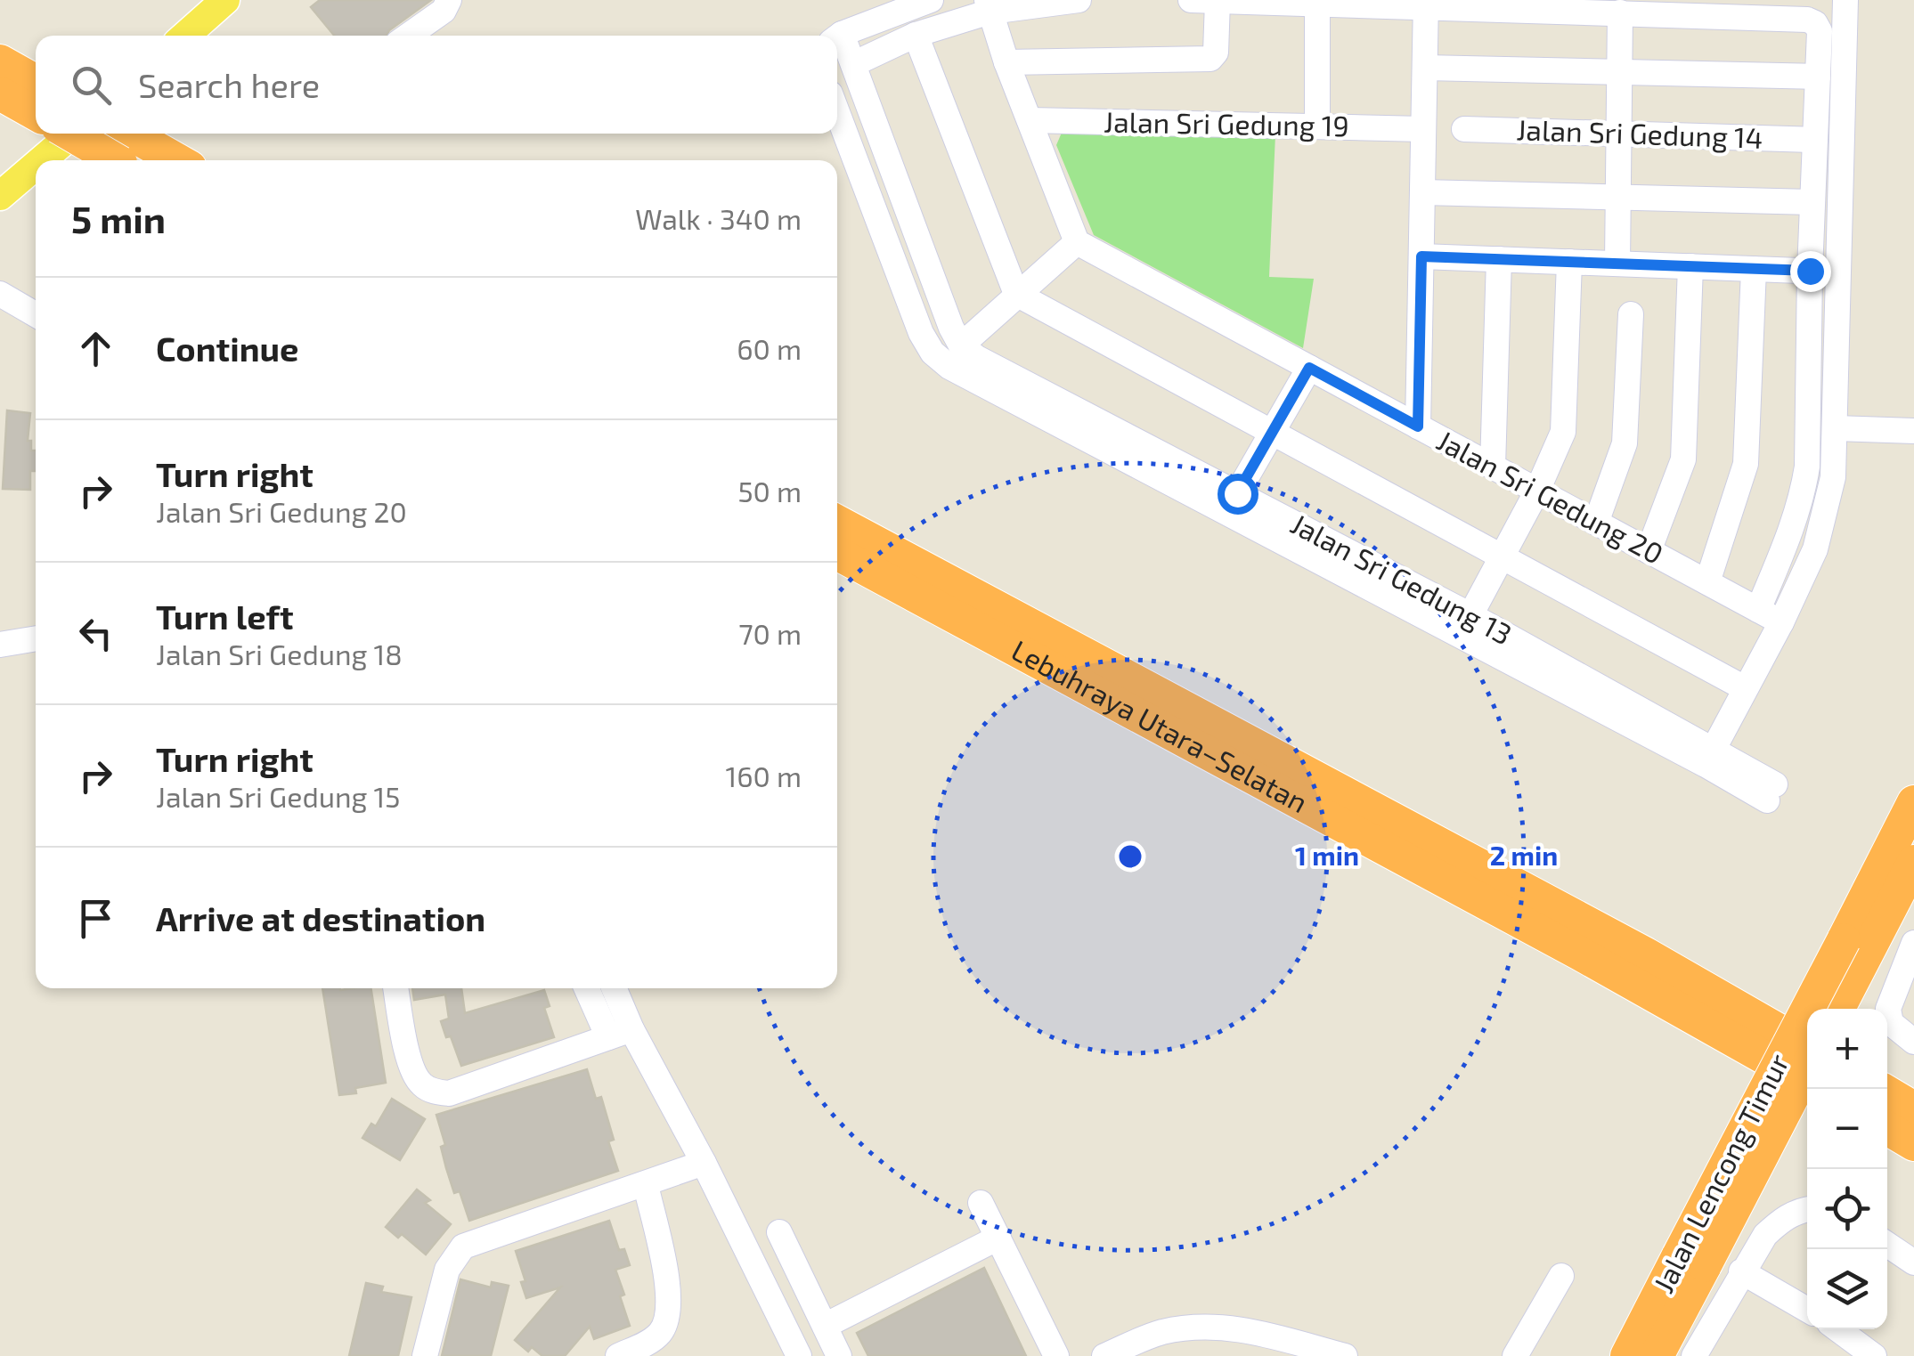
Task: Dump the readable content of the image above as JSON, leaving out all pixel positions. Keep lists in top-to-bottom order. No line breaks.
{"streets":{"highway":["Lebuhraya Utara–Selatan","Jalan Lencong Timur"],"street":["Jalan Sri Gedung 19","Jalan Sri Gedung 14","Jalan Sri Gedung 20","Jalan Sri Gedung 13"]},"page":{"search":"Search here","heading":["5 min","Walk · 340 m"],"list":[["Continue","60 m"],["Turn right","Jalan Sri Gedung 20","50 m"],["Turn left","Jalan Sri Gedung 18","70 m"],["Turn right","Jalan Sri Gedung 15","160 m"],"Arrive at destination"],"map_buttons":["+","−"]},"rings":["1 min","2 min"]}
